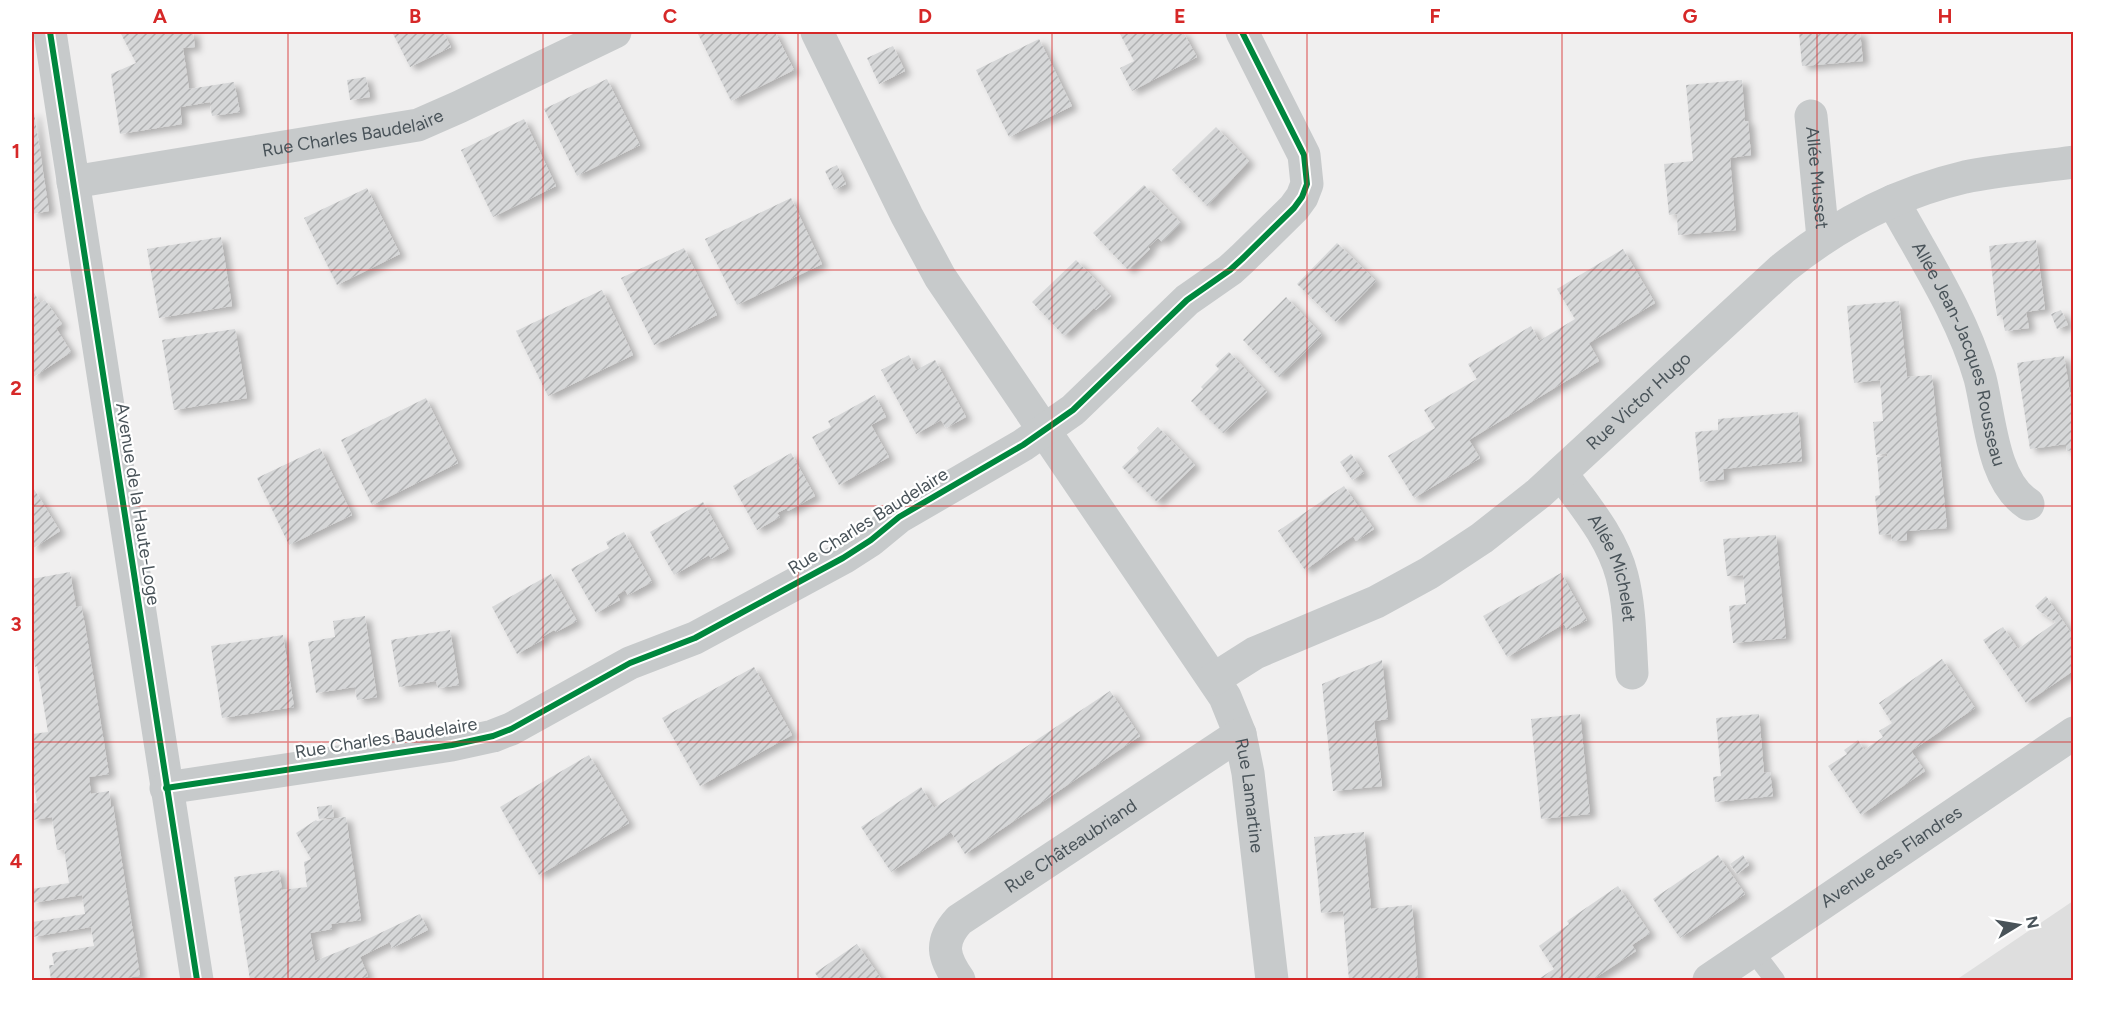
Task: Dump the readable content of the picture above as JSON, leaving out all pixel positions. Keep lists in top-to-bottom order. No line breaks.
{"streets":{"street":["Rue Charles Baudelaire","Allée Musset","Allée Jean-Jacques Rousseau","Rue Victor Hugo","Avenue de la Haute-Loge","Allée Michelet","Rue Lamartine","Rue Châteaubriand","Avenue des Flandres"]},"crossings":[["Rue Charles Baudelaire","Avenue de la Haute-Loge"],["Rue Charles Baudelaire","Rue Lamartine"],["Allée Musset","Rue Victor Hugo"],["Allée Jean-Jacques Rousseau","Rue Victor Hugo"],["Rue Victor Hugo","Allée Michelet"],["Rue Victor Hugo","Rue Lamartine"],["Rue Lamartine","Rue Châteaubriand"]],"north":"right","grid":{"columns":["A","B","C","D","E","F","G","H"],"rows":["1","2","3","4"]}}
